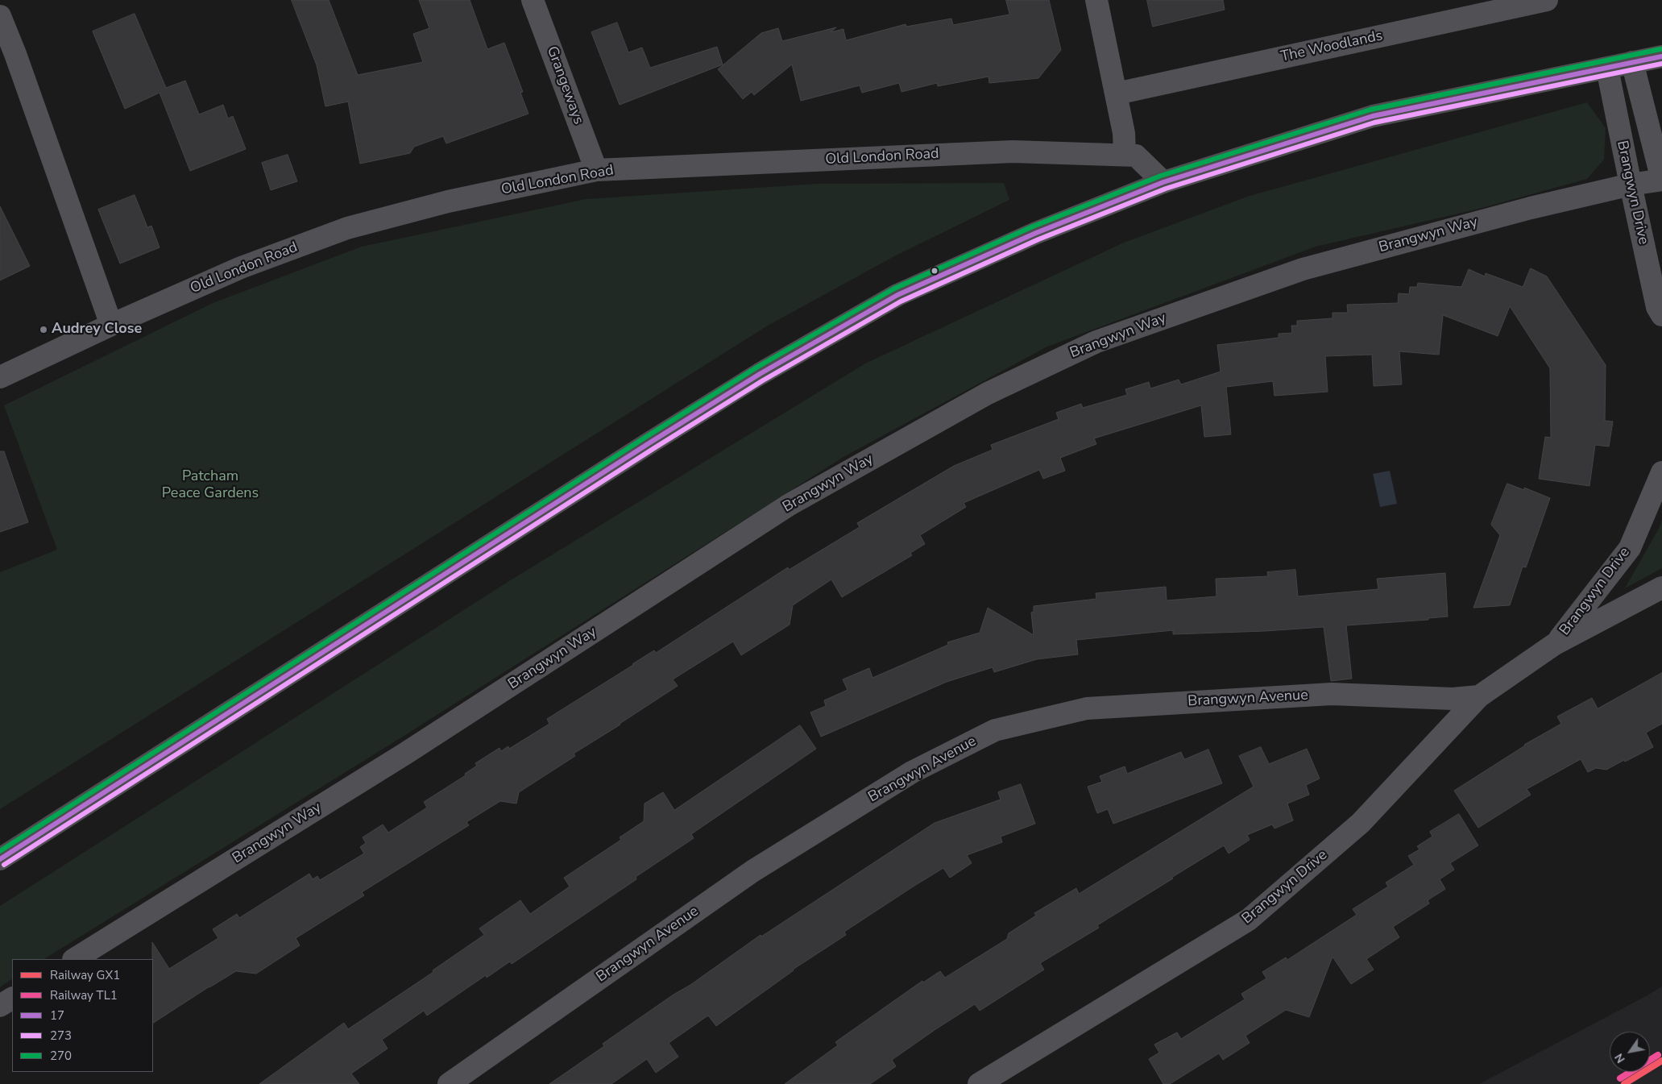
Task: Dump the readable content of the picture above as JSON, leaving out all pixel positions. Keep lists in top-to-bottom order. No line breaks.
{"streets":{"street":["The Woodlands","Grangeways","Old London Road","Brangwyn Drive","Brangwyn Way","Brangwyn Avenue"]},"crossings":[["Grangeways","Old London Road"],["Brangwyn Drive","Brangwyn Way"],["Brangwyn Drive","Brangwyn Avenue"]],"parks":["Patcham Peace Gardens"],"places":["Audrey Close"],"lines":["transit line 270","transit line 17","transit line 273","rail line TL1","rail line GX1"],"legend":["Railway GX1","Railway TL1","17","273","270"],"north":"bottom left"}
